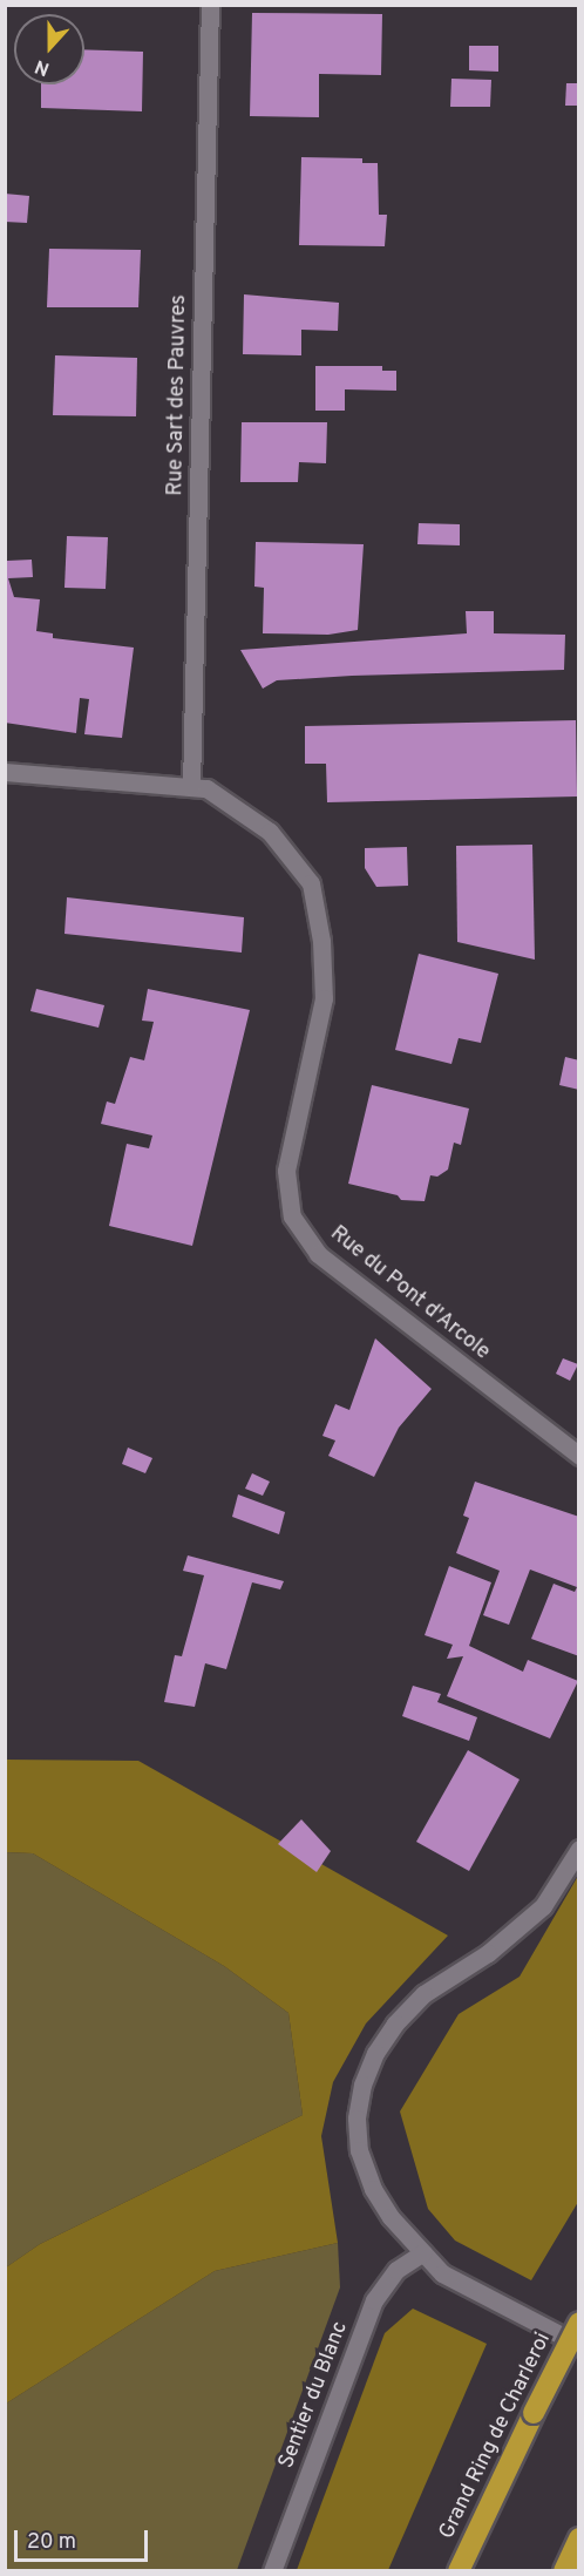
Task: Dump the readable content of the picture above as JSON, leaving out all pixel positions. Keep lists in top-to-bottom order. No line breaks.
{"streets":{"highway":["Grand Ring de Charleroi"],"street":["Rue Sart des Pauvres","Rue du Pont d'Arcole","Sentier du Blanc"]},"crossings":[["Rue Sart des Pauvres","Rue du Pont d'Arcole"]],"scale_bar":"20 m","north":"bottom"}
